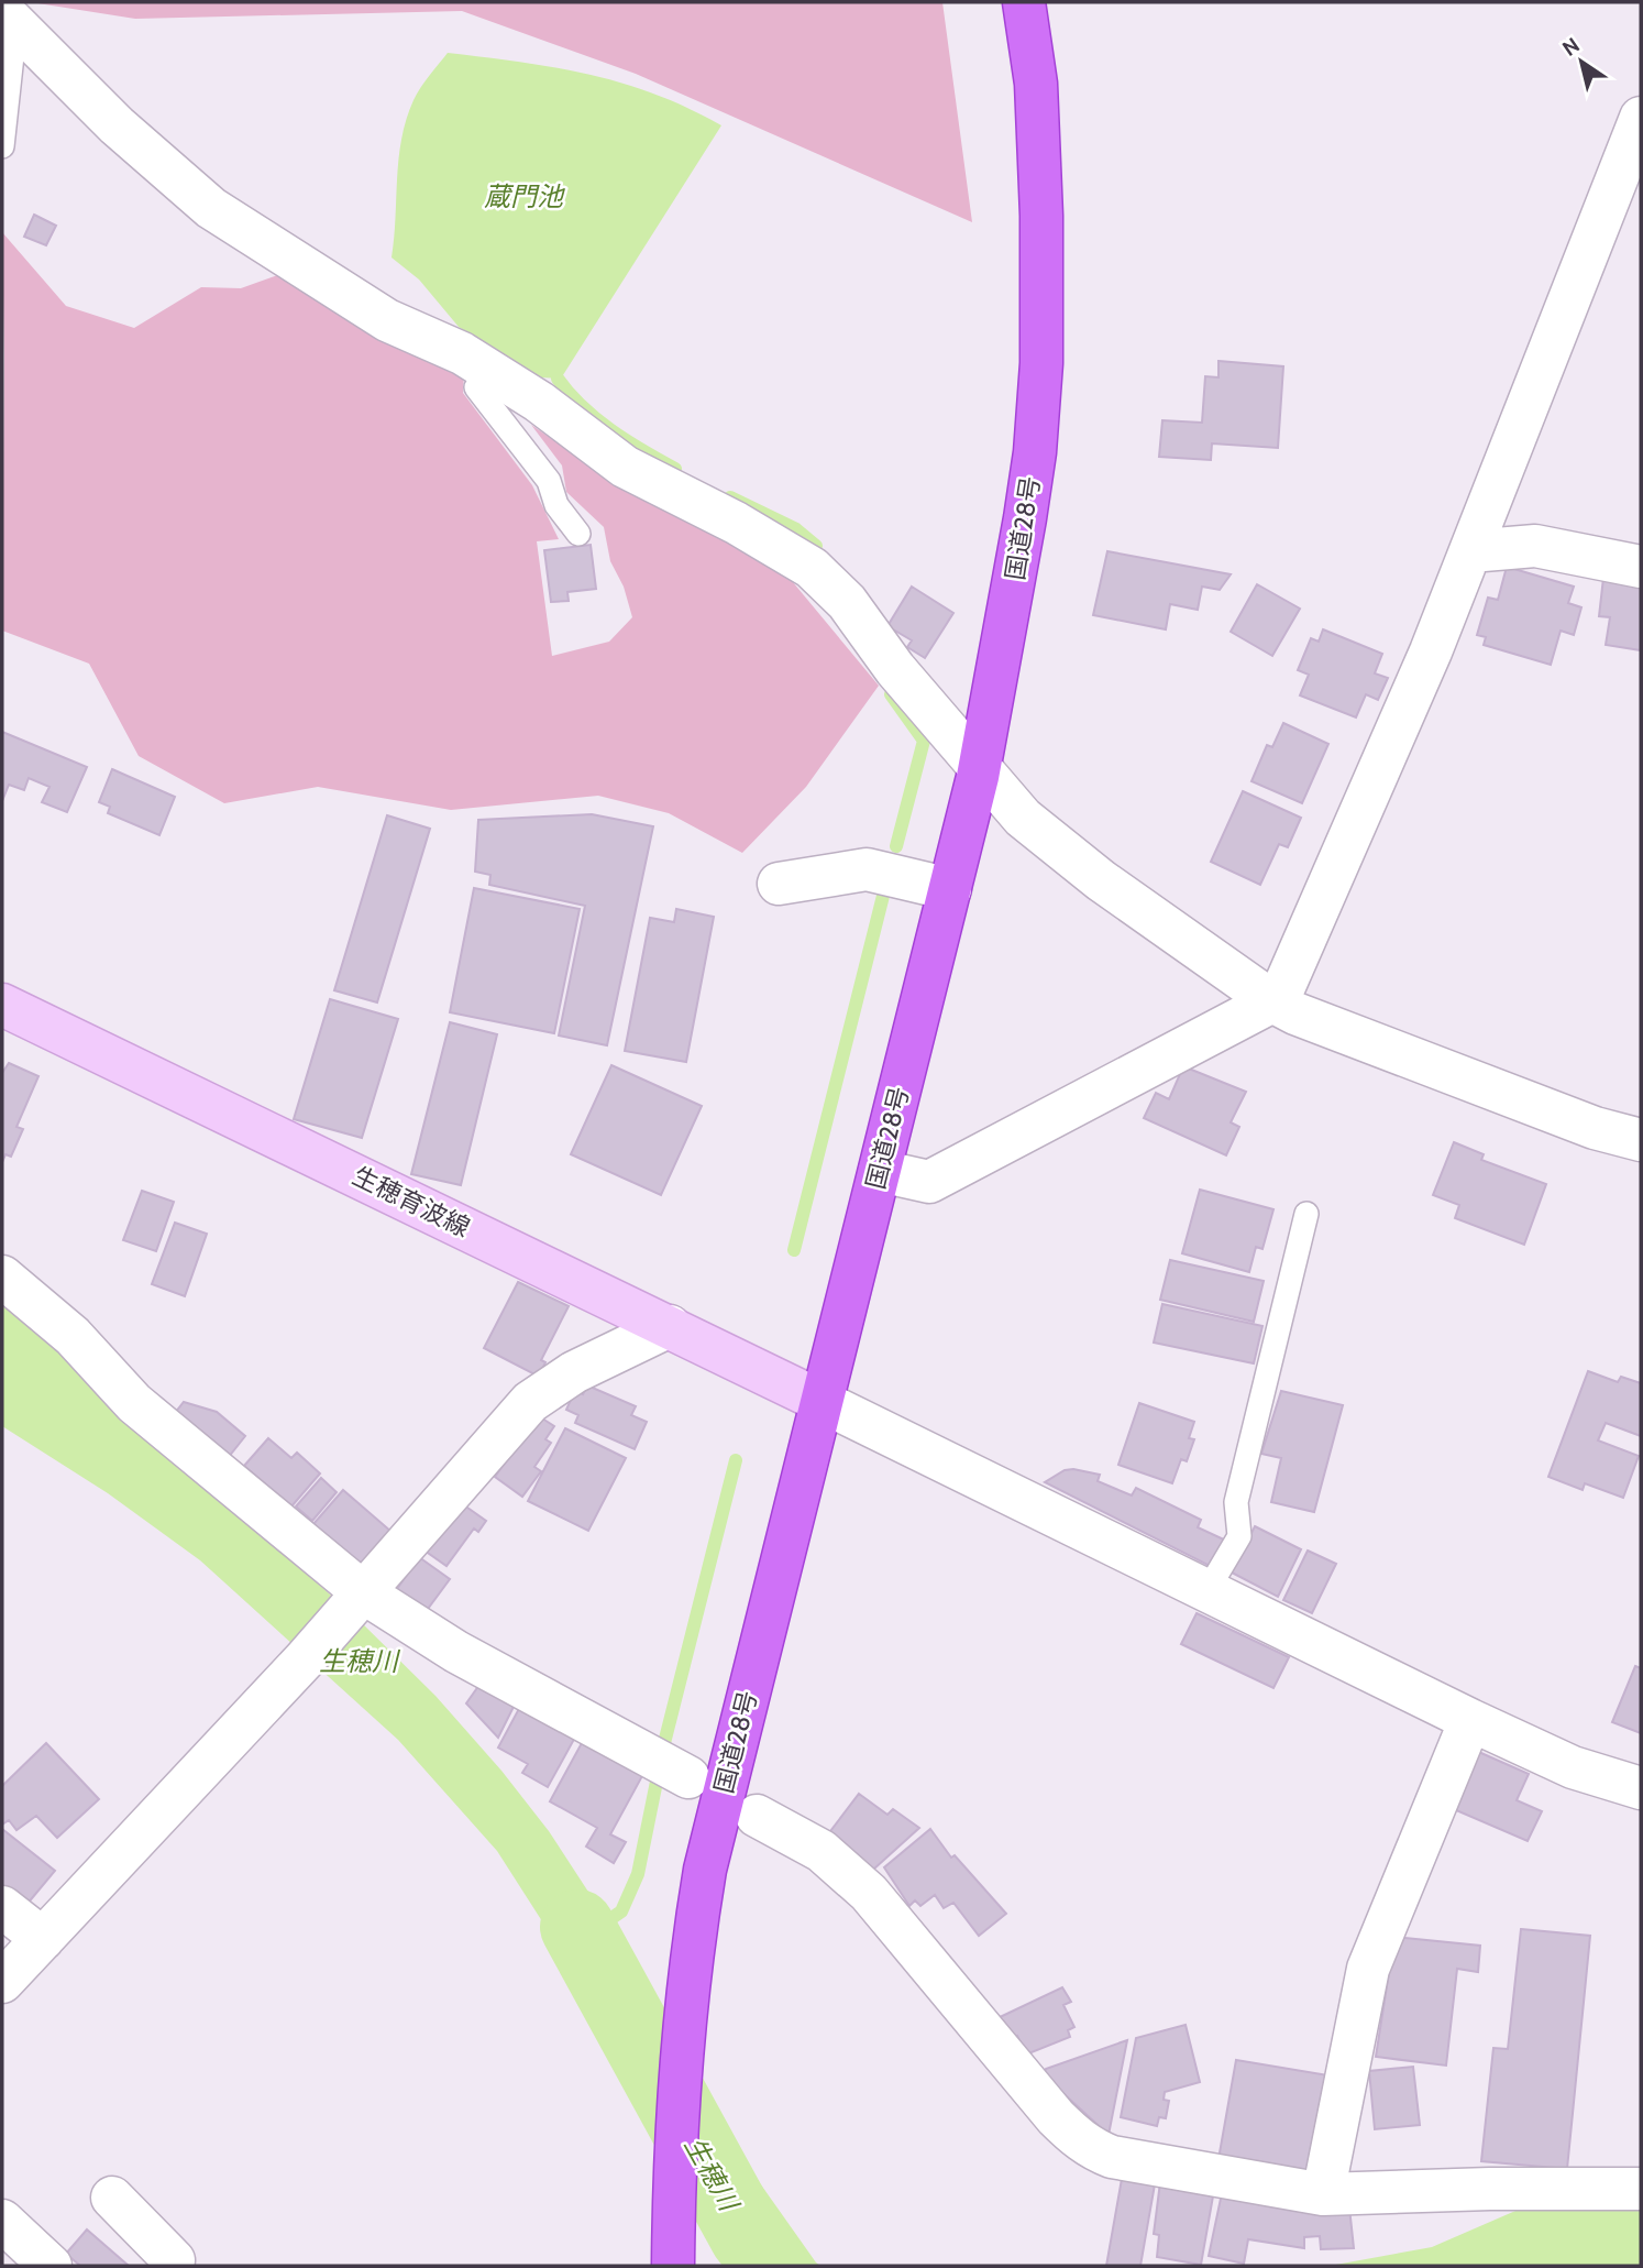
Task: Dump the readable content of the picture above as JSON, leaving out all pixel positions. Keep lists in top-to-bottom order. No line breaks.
{"streets":{"highway":["国道28号"],"main road":["生穂育波線"]},"crossings":[["国道28号","生穂育波線"]],"water":["蔵門池","生穂川"],"north":"top left"}
